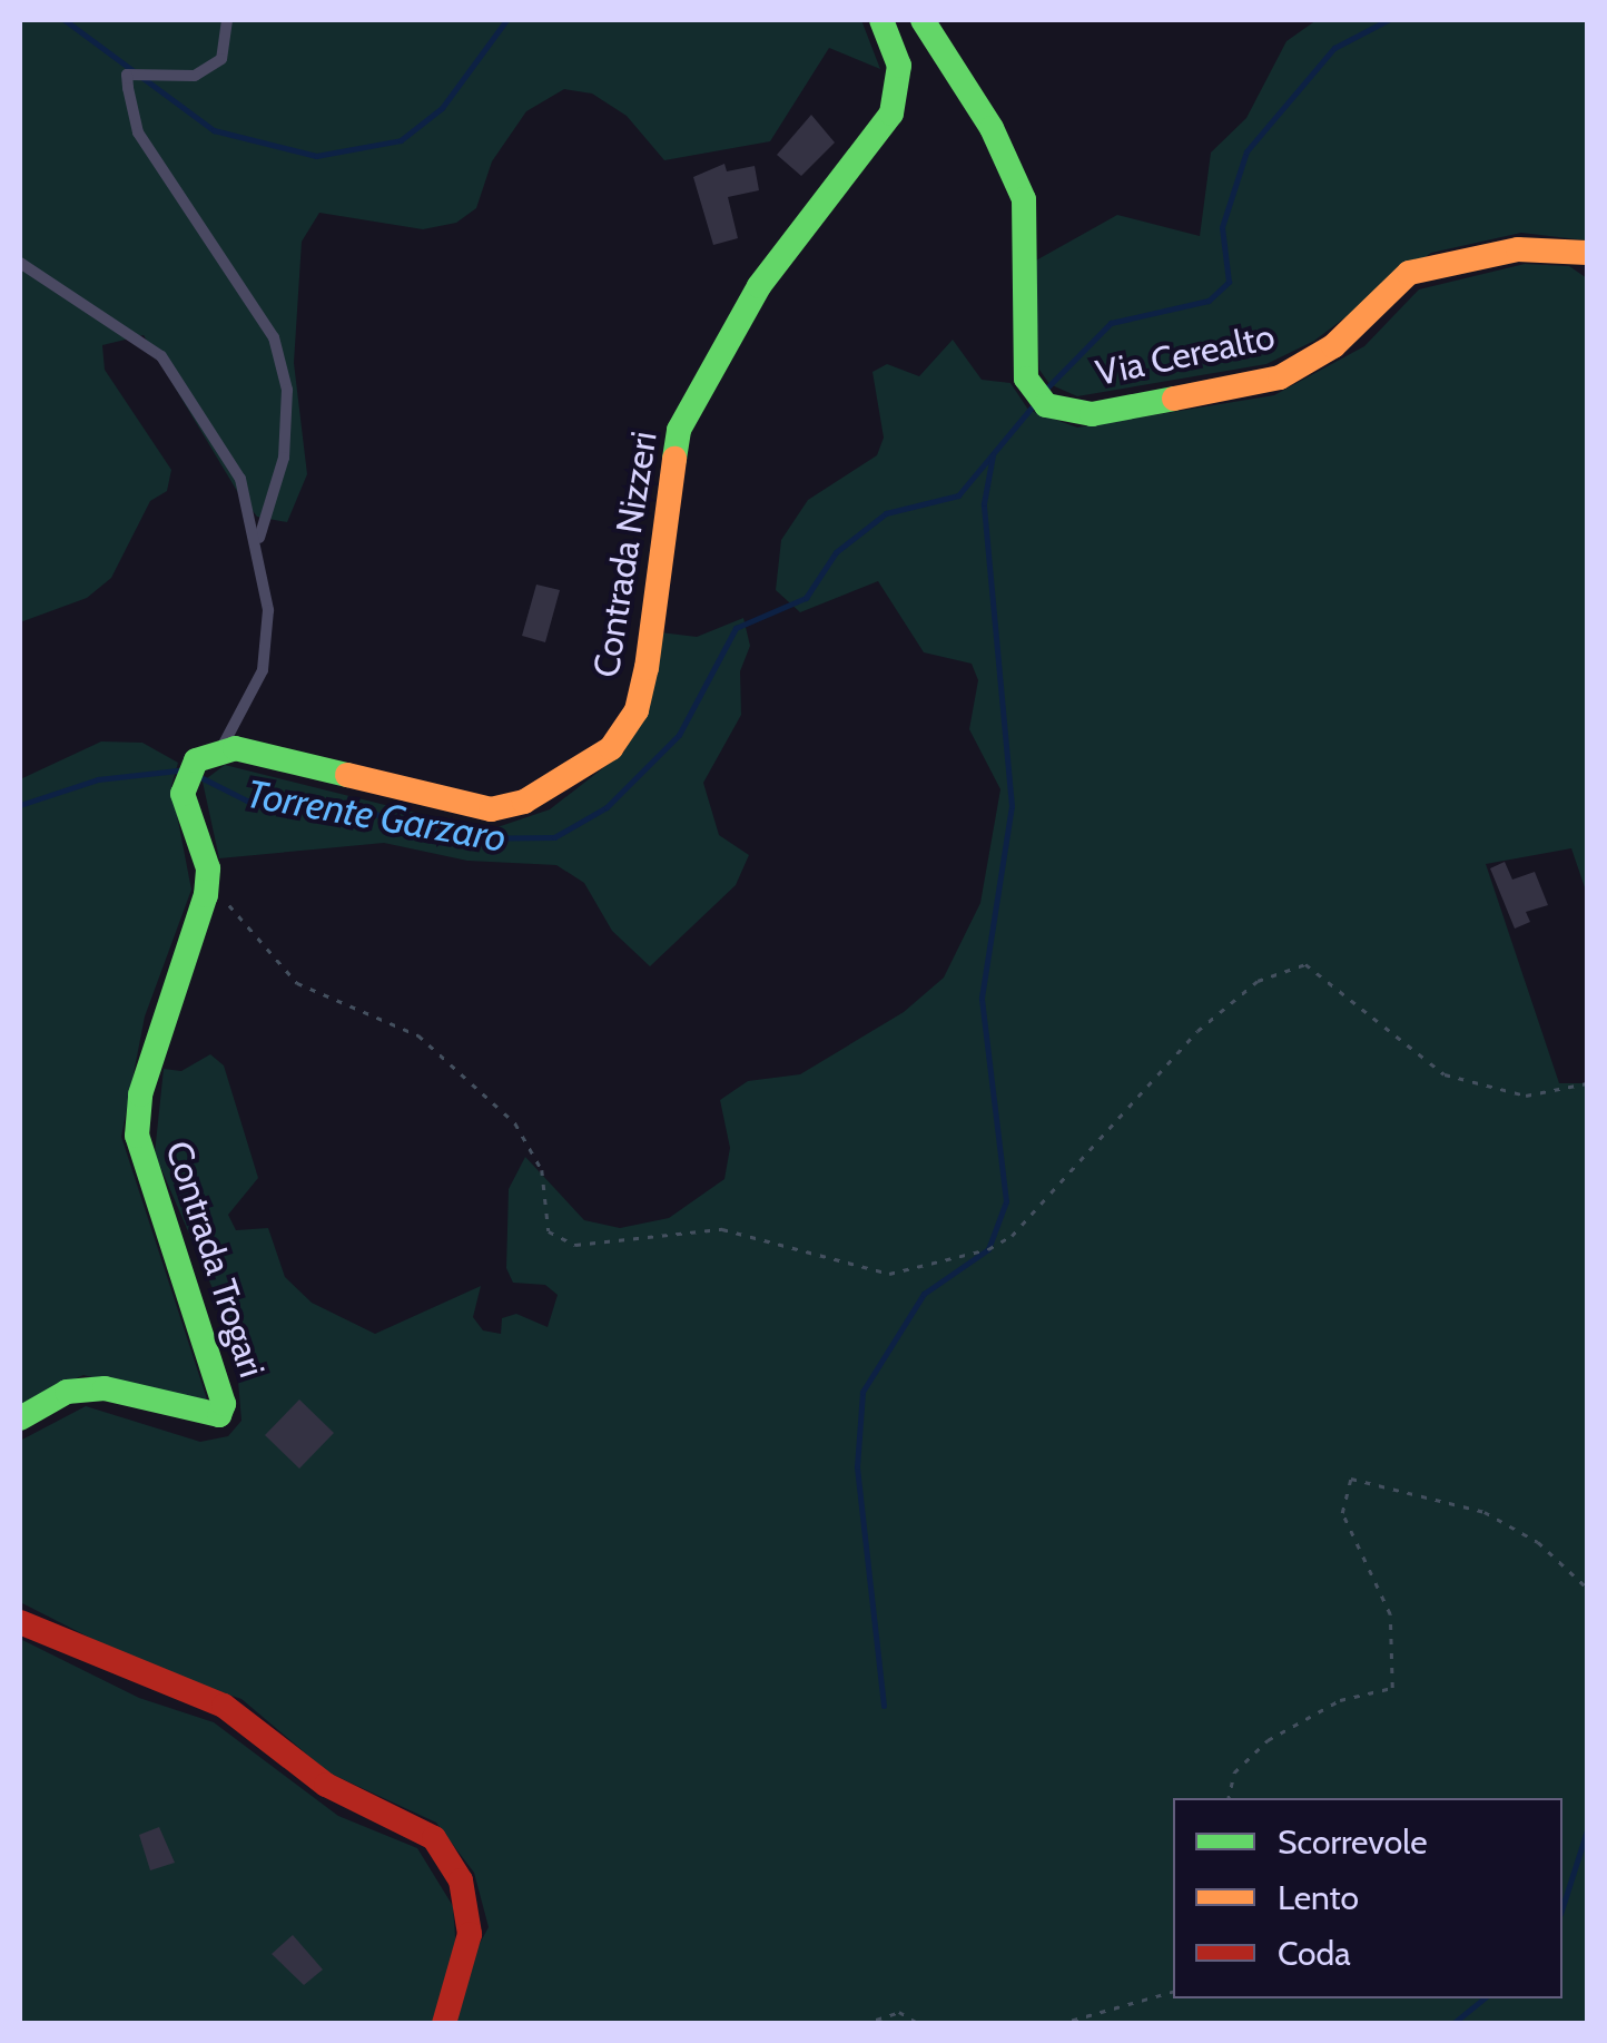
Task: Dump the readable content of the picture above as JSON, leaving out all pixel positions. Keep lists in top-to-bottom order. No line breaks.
{"streets":{"street":["Via Cerealto","Contrada Nizzeri","Contrada Trogari"]},"water":["Torrente Garzaro"],"legend":["Scorrevole","Lento","Coda"]}
